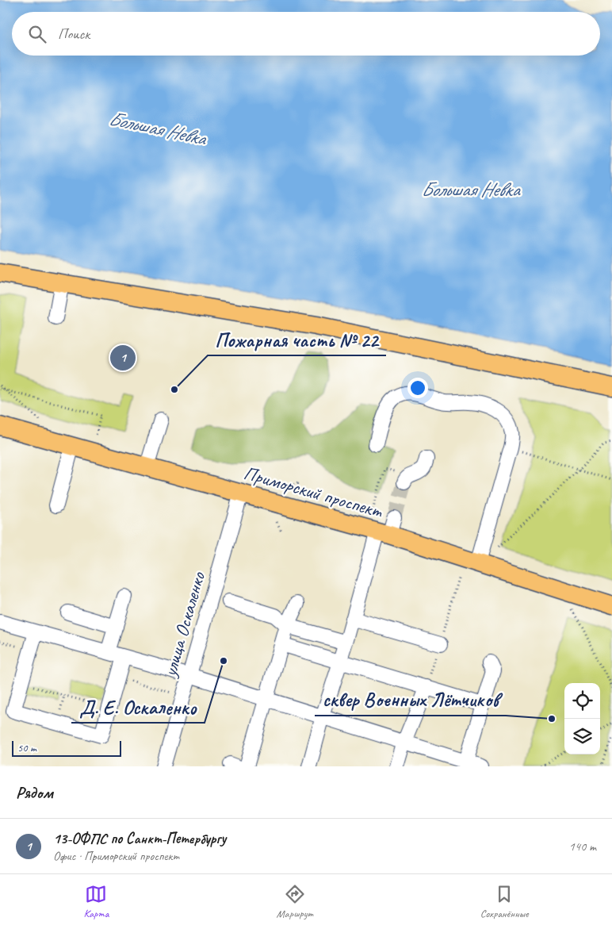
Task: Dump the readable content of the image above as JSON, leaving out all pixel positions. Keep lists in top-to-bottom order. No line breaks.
{"streets":{"main road":["Приморский проспект"],"street":["улица Оскаленко"]},"crossings":[["Приморский проспект","улица Оскаленко"]],"water":["Большая Невка"],"places":["Пожарная часть № 22","Д. Е. Оскаленко","сквер Военных Лётчиков"],"scale_bar":"50 m","page":{"search":"Поиск","pins":"1","scale":"50 m","heading":"Рядом","list":[{"mark":"1","name":"13-ОФПС по Санкт-Петербургу","note":"Офис · Приморский проспект","value":"140 m"}],"nav":["Карта","Маршрут","Сохранённые"]}}
